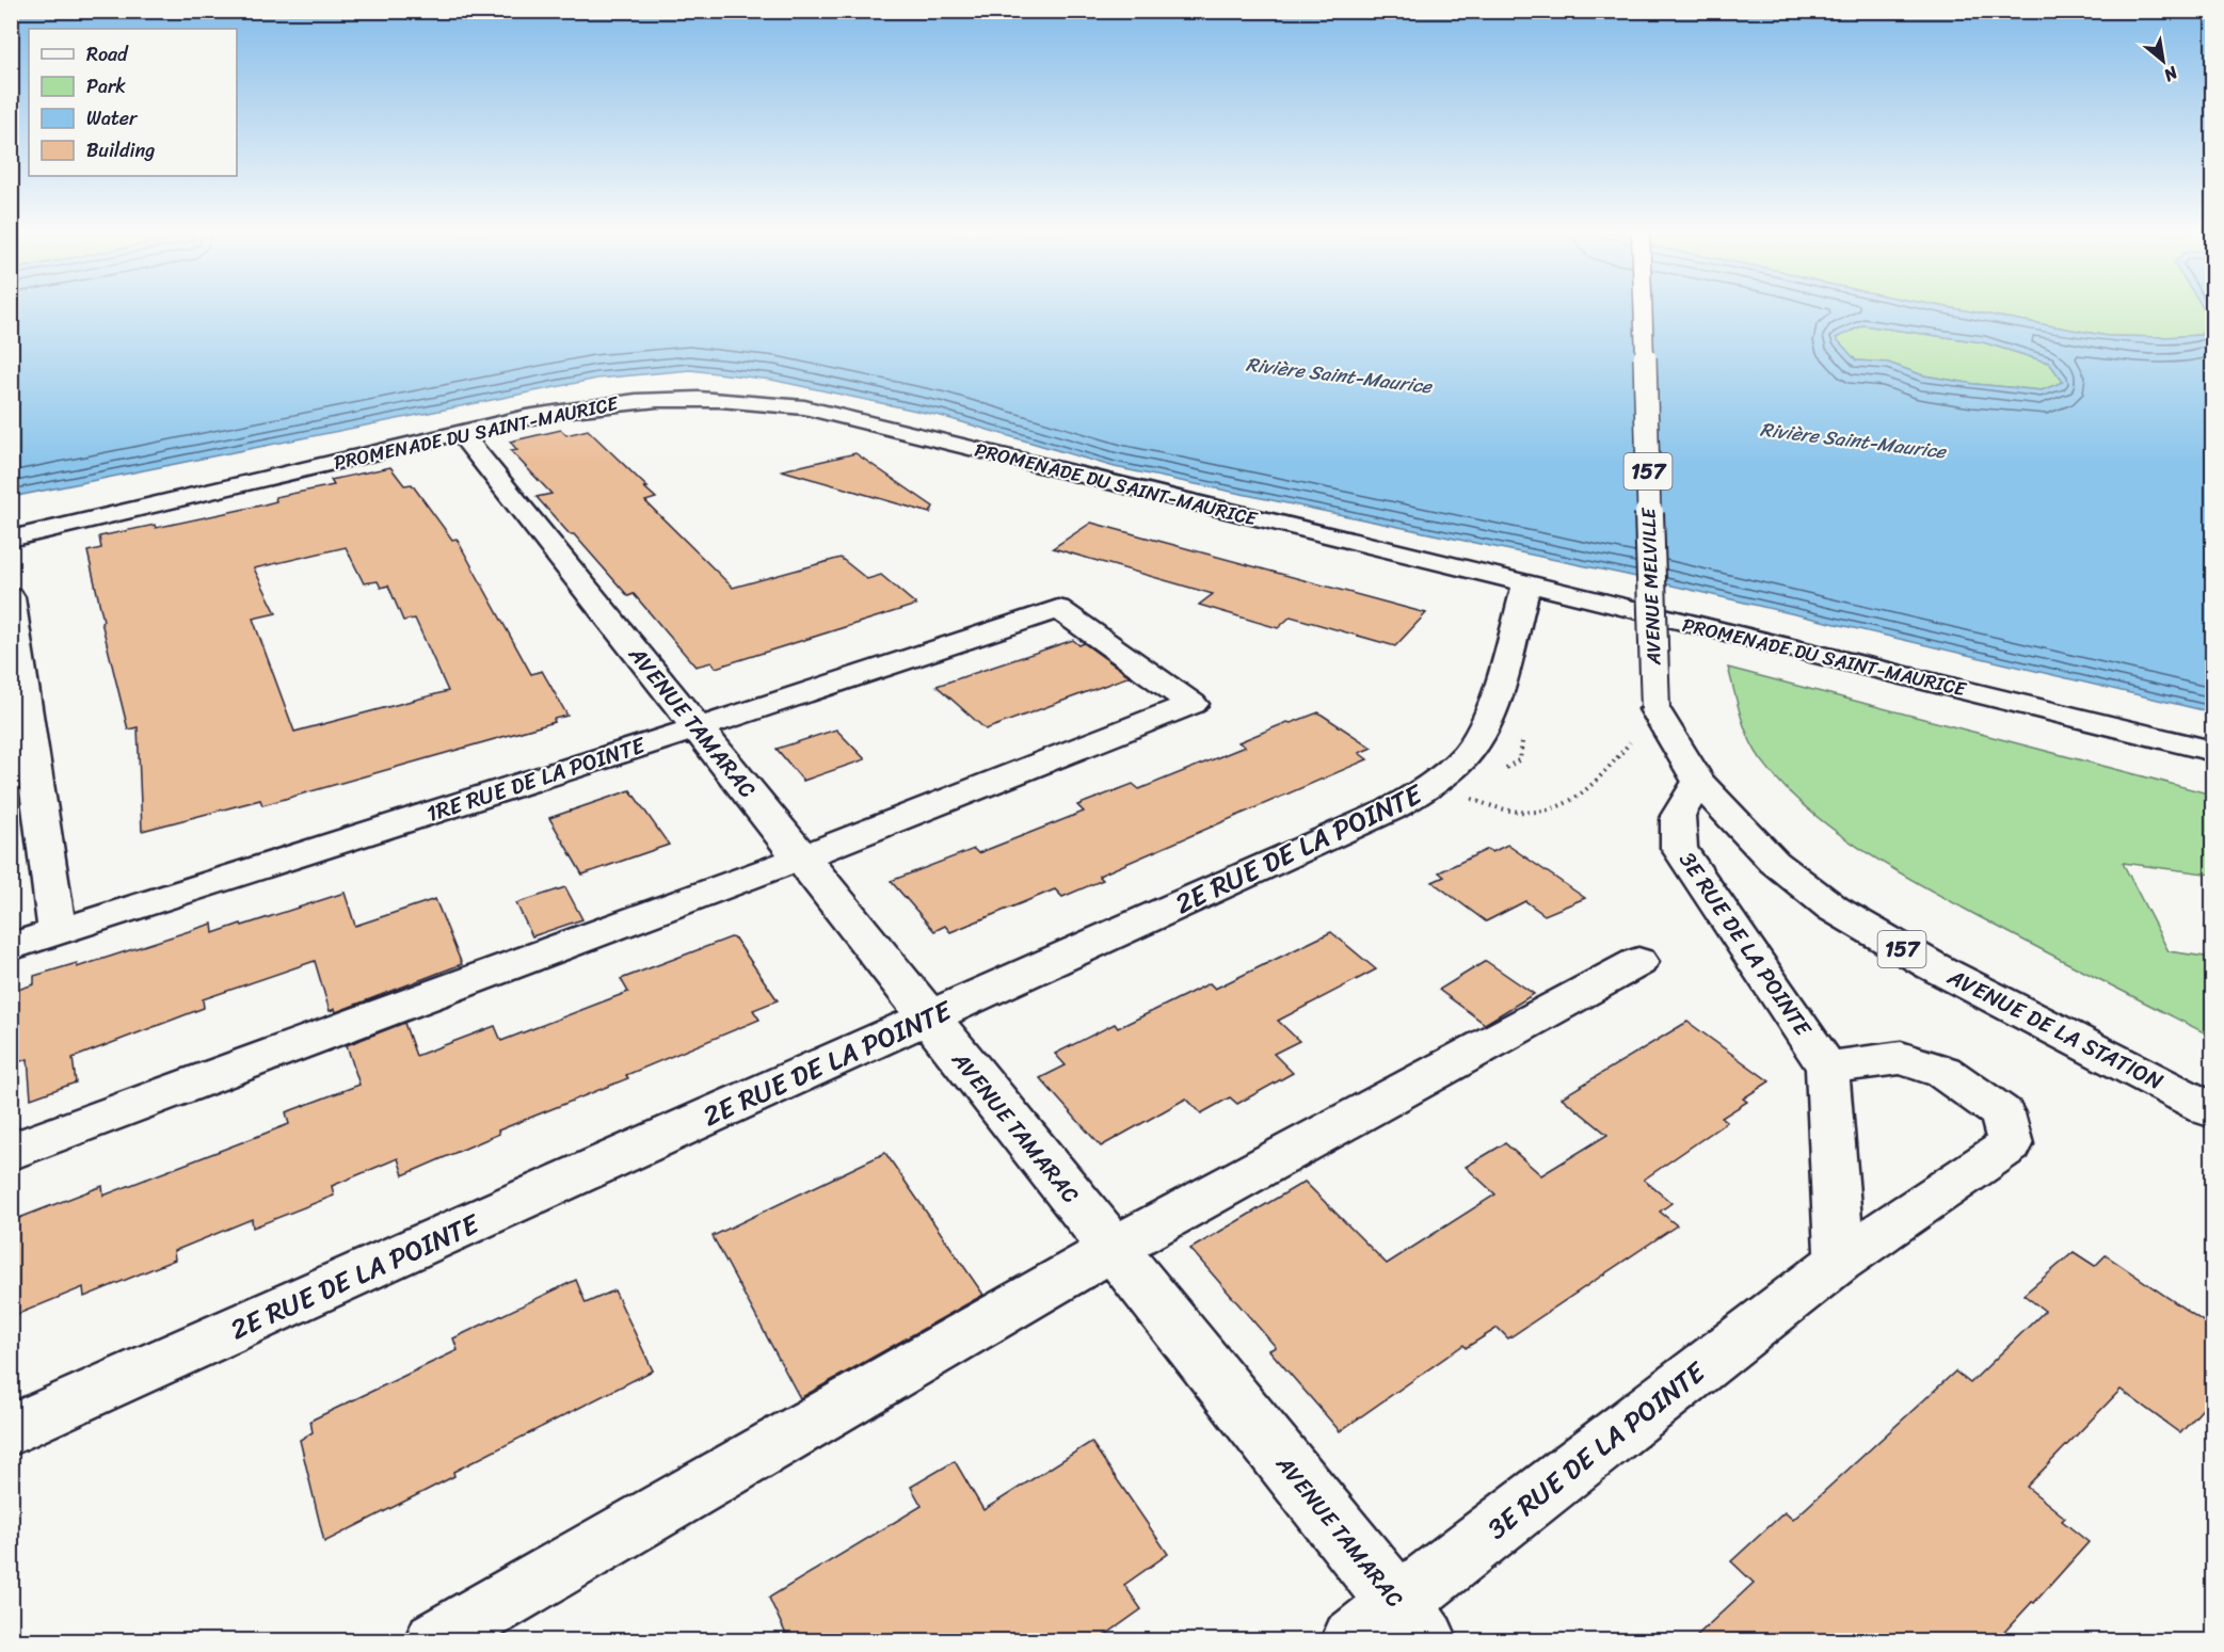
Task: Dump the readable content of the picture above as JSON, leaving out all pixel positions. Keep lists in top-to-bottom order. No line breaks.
{"streets":{"street":["PROMENADE DU SAINT-MAURICE","157","AVENUE MELVILLE","AVENUE TAMARAC","1RE RUE DE LA POINTE","2E RUE DE LA POINTE","3E RUE DE LA POINTE","AVENUE DE LA STATION"]},"crossings":[["PROMENADE DU SAINT-MAURICE","AVENUE TAMARAC"],["PROMENADE DU SAINT-MAURICE","2E RUE DE LA POINTE"],["AVENUE MELVILLE","AVENUE DE LA STATION"],["AVENUE TAMARAC","1RE RUE DE LA POINTE"],["AVENUE TAMARAC","2E RUE DE LA POINTE"],["AVENUE TAMARAC","3E RUE DE LA POINTE"],["3E RUE DE LA POINTE","AVENUE DE LA STATION"]],"water":["Rivière Saint-Maurice"],"legend":["Road","Park","Water","Building"],"north":"bottom right"}
